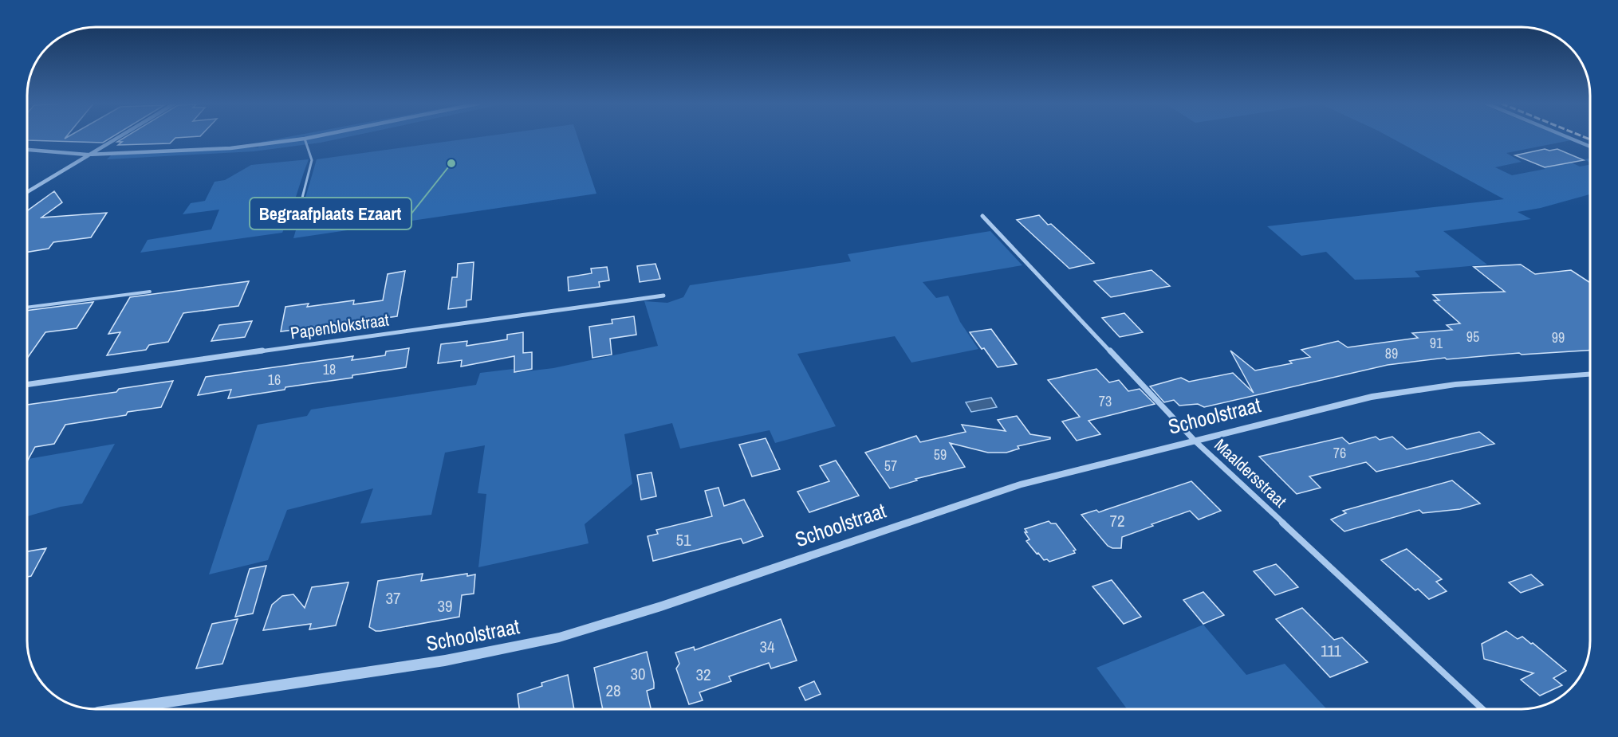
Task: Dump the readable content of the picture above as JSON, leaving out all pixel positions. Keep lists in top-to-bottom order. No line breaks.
{"streets":{"street":["Papenblokstraat","Schoolstraat","Maaldersstraat"]},"crossings":[["Schoolstraat","Maaldersstraat"]],"places":["Begraafplaats Ezaart"],"house_numbers":["95","99","91","89","18","16","73","76","59","57","72","51","37","39","34","111","30","32","28"]}
